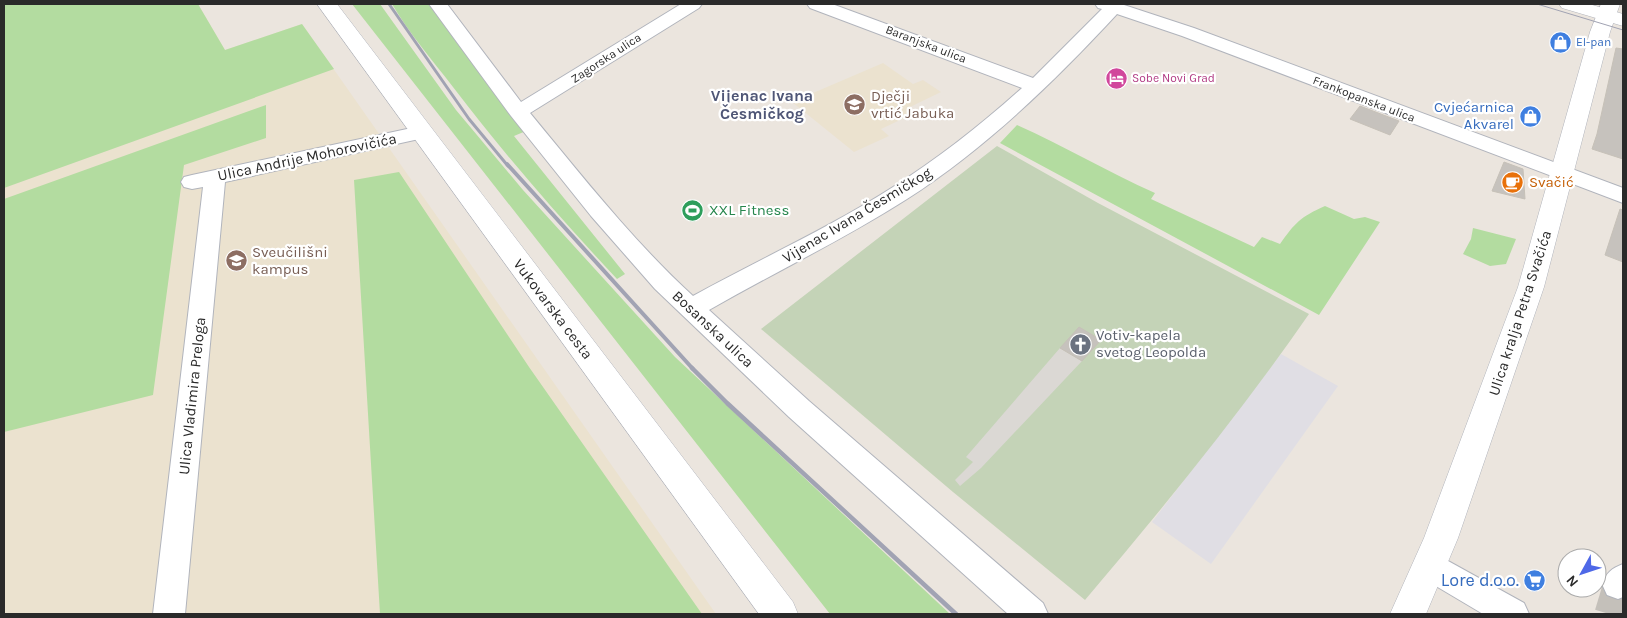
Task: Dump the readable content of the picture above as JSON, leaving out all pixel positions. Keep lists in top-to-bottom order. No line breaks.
{"streets":{"main road":["Vukovarska cesta","Ulica kralja Petra Svačića"],"street":["Baranjska ulica","Zagorska ulica","Frankopanska ulica","Ulica Andrije Mohorovičića","Vijenac Ivana Česmičkog","Bosanska ulica","Ulica Vladimira Preloga"]},"crossings":[["Baranjska ulica","Vijenac Ivana Česmičkog"],["Zagorska ulica","Bosanska ulica"],["Frankopanska ulica","Vijenac Ivana Česmičkog"],["Frankopanska ulica","Ulica kralja Petra Svačića"],["Ulica Andrije Mohorovičića","Vukovarska cesta"],["Ulica Andrije Mohorovičića","Ulica Vladimira Preloga"],["Vijenac Ivana Česmičkog","Bosanska ulica"]],"districts":["Vijenac Ivana Česmičkog"],"places":{"shop":["El-pan","Cvjećarnica Akvarel"],"hotel":["Sobe Novi Grad"],"school or university":["Dječji vrtić Jabuka","Sveučilišni kampus"],"cafe":["Svačić"],"sports":["XXL Fitness"],"church":["Votiv-kapela svetog Leopolda"],"supermarket":["Lore d.o.o."]},"north":"bottom left"}
